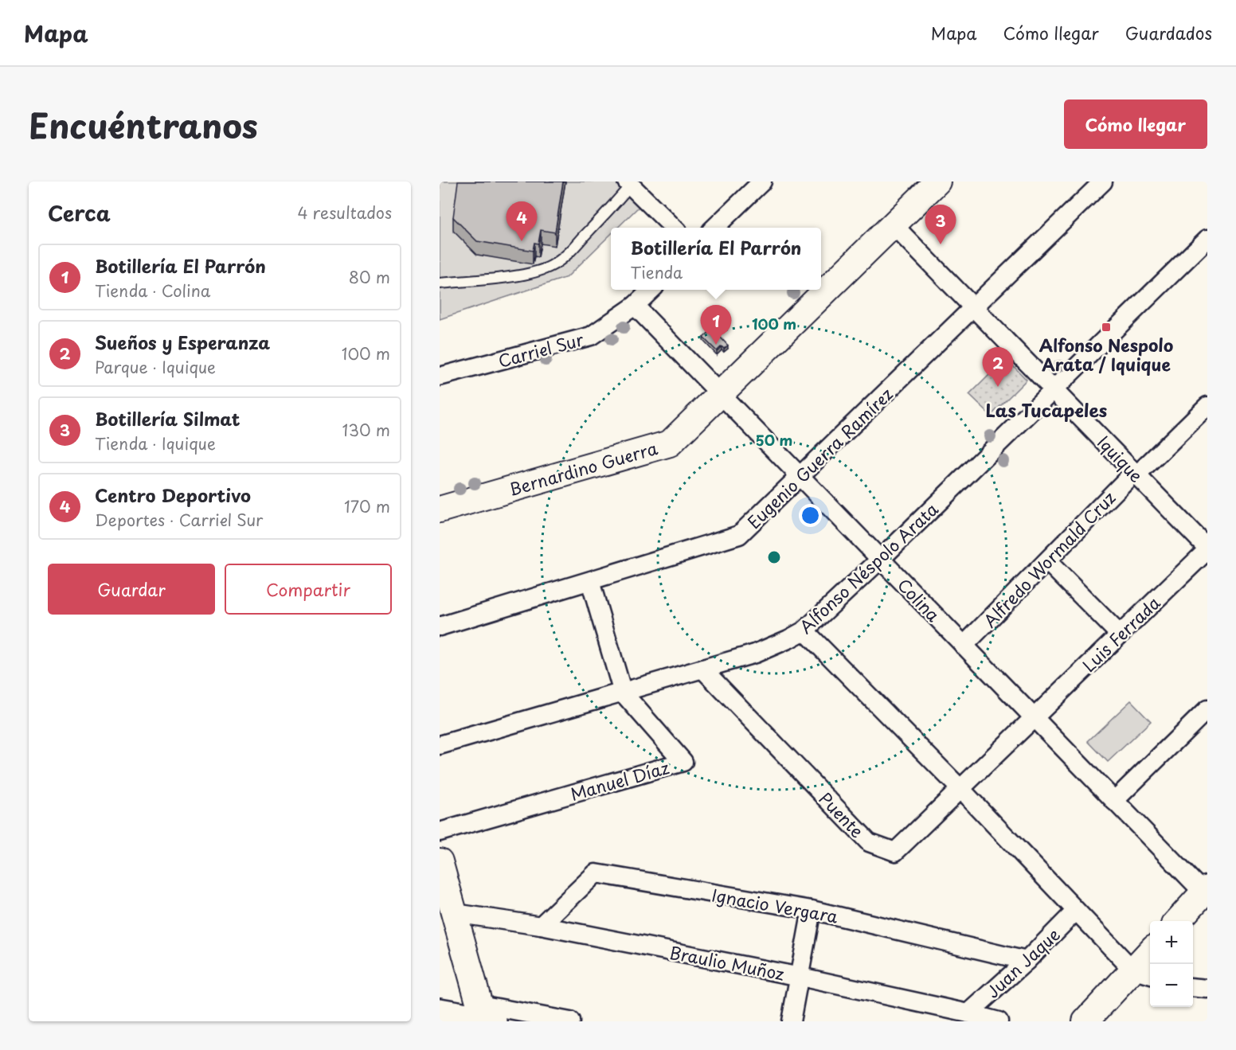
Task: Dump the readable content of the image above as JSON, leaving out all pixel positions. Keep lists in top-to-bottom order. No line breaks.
{"streets":{"street":["Carriel Sur","Eugenio Guerra Ramírez","Iquique","Bernardino Guerra","Alfredo Wormald Cruz","Alfonso Néspolo Arata","Colina","Luis Ferrada","Manuel Díaz","Puente","Ignacio Vergara","Braulio Muñoz","Juan Jaque"]},"crossings":[["Carriel Sur","Colina"],["Eugenio Guerra Ramírez","Iquique"],["Eugenio Guerra Ramírez","Colina"],["Eugenio Guerra Ramírez","Manuel Díaz"],["Iquique","Bernardino Guerra"],["Iquique","Alfredo Wormald Cruz"],["Iquique","Alfonso Néspolo Arata"],["Iquique","Luis Ferrada"],["Bernardino Guerra","Colina"],["Alfredo Wormald Cruz","Colina"],["Alfonso Néspolo Arata","Colina"],["Alfonso Néspolo Arata","Manuel Díaz"],["Alfonso Néspolo Arata","Puente"],["Colina","Luis Ferrada"],["Colina","Puente"],["Luis Ferrada","Puente"],["Ignacio Vergara","Braulio Muñoz"],["Ignacio Vergara","Juan Jaque"],["Braulio Muñoz","Juan Jaque"]],"districts":["Las Tucapeles"],"places":{"transit":["Alfonso Nespolo Arata / Iquique"]},"page":{"header":"Mapa","nav":["Mapa","Cómo llegar","Guardados"],"title":"Encuéntranos","buttons":["Cómo llegar",["Guardar","Compartir"]],"heading":["Cerca","4 resultados"],"pins":["4","3","1","2"],"popup":["Botillería El Parrón","Tienda"],"list":[{"mark":"1","name":"Botillería El Parrón","note":"Tienda · Colina","value":"80 m"},{"mark":"2","name":"Sueños y Esperanza","note":"Parque · Iquique","value":"100 m"},{"mark":"3","name":"Botillería Silmat","note":"Tienda · Iquique","value":"130 m"},{"mark":"4","name":"Centro Deportivo","note":"Deportes · Carriel Sur","value":"170 m"}],"map_buttons":["+","−"]},"rings":["100 m","50 m"]}
